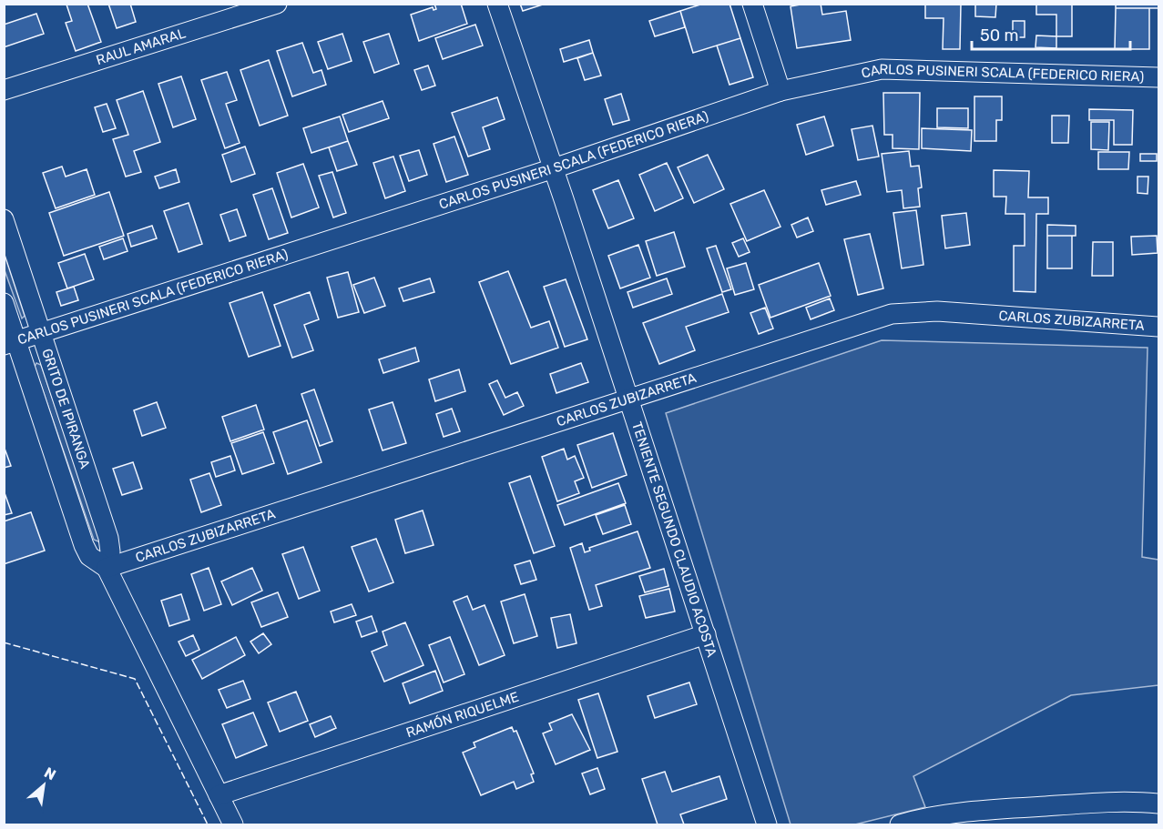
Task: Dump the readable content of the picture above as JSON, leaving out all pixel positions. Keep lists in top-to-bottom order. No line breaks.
{"streets":{"street":["RAUL AMARAL","CARLOS PUSINERI SCALA (FEDERICO RIERA)","CARLOS ZUBIZARRETA","GRITO DE IPIRANGA","TENIENTE SEGUNDO CLAUDIO ACOSTA","RAMÓN RIQUELME"]},"crossings":[["CARLOS PUSINERI SCALA (FEDERICO RIERA)","GRITO DE IPIRANGA"],["CARLOS PUSINERI SCALA (FEDERICO RIERA)","TENIENTE SEGUNDO CLAUDIO ACOSTA"],["CARLOS ZUBIZARRETA","GRITO DE IPIRANGA"],["CARLOS ZUBIZARRETA","TENIENTE SEGUNDO CLAUDIO ACOSTA"],["GRITO DE IPIRANGA","RAMÓN RIQUELME"],["TENIENTE SEGUNDO CLAUDIO ACOSTA","RAMÓN RIQUELME"]],"scale_bar":"50 m","north":"top right"}
